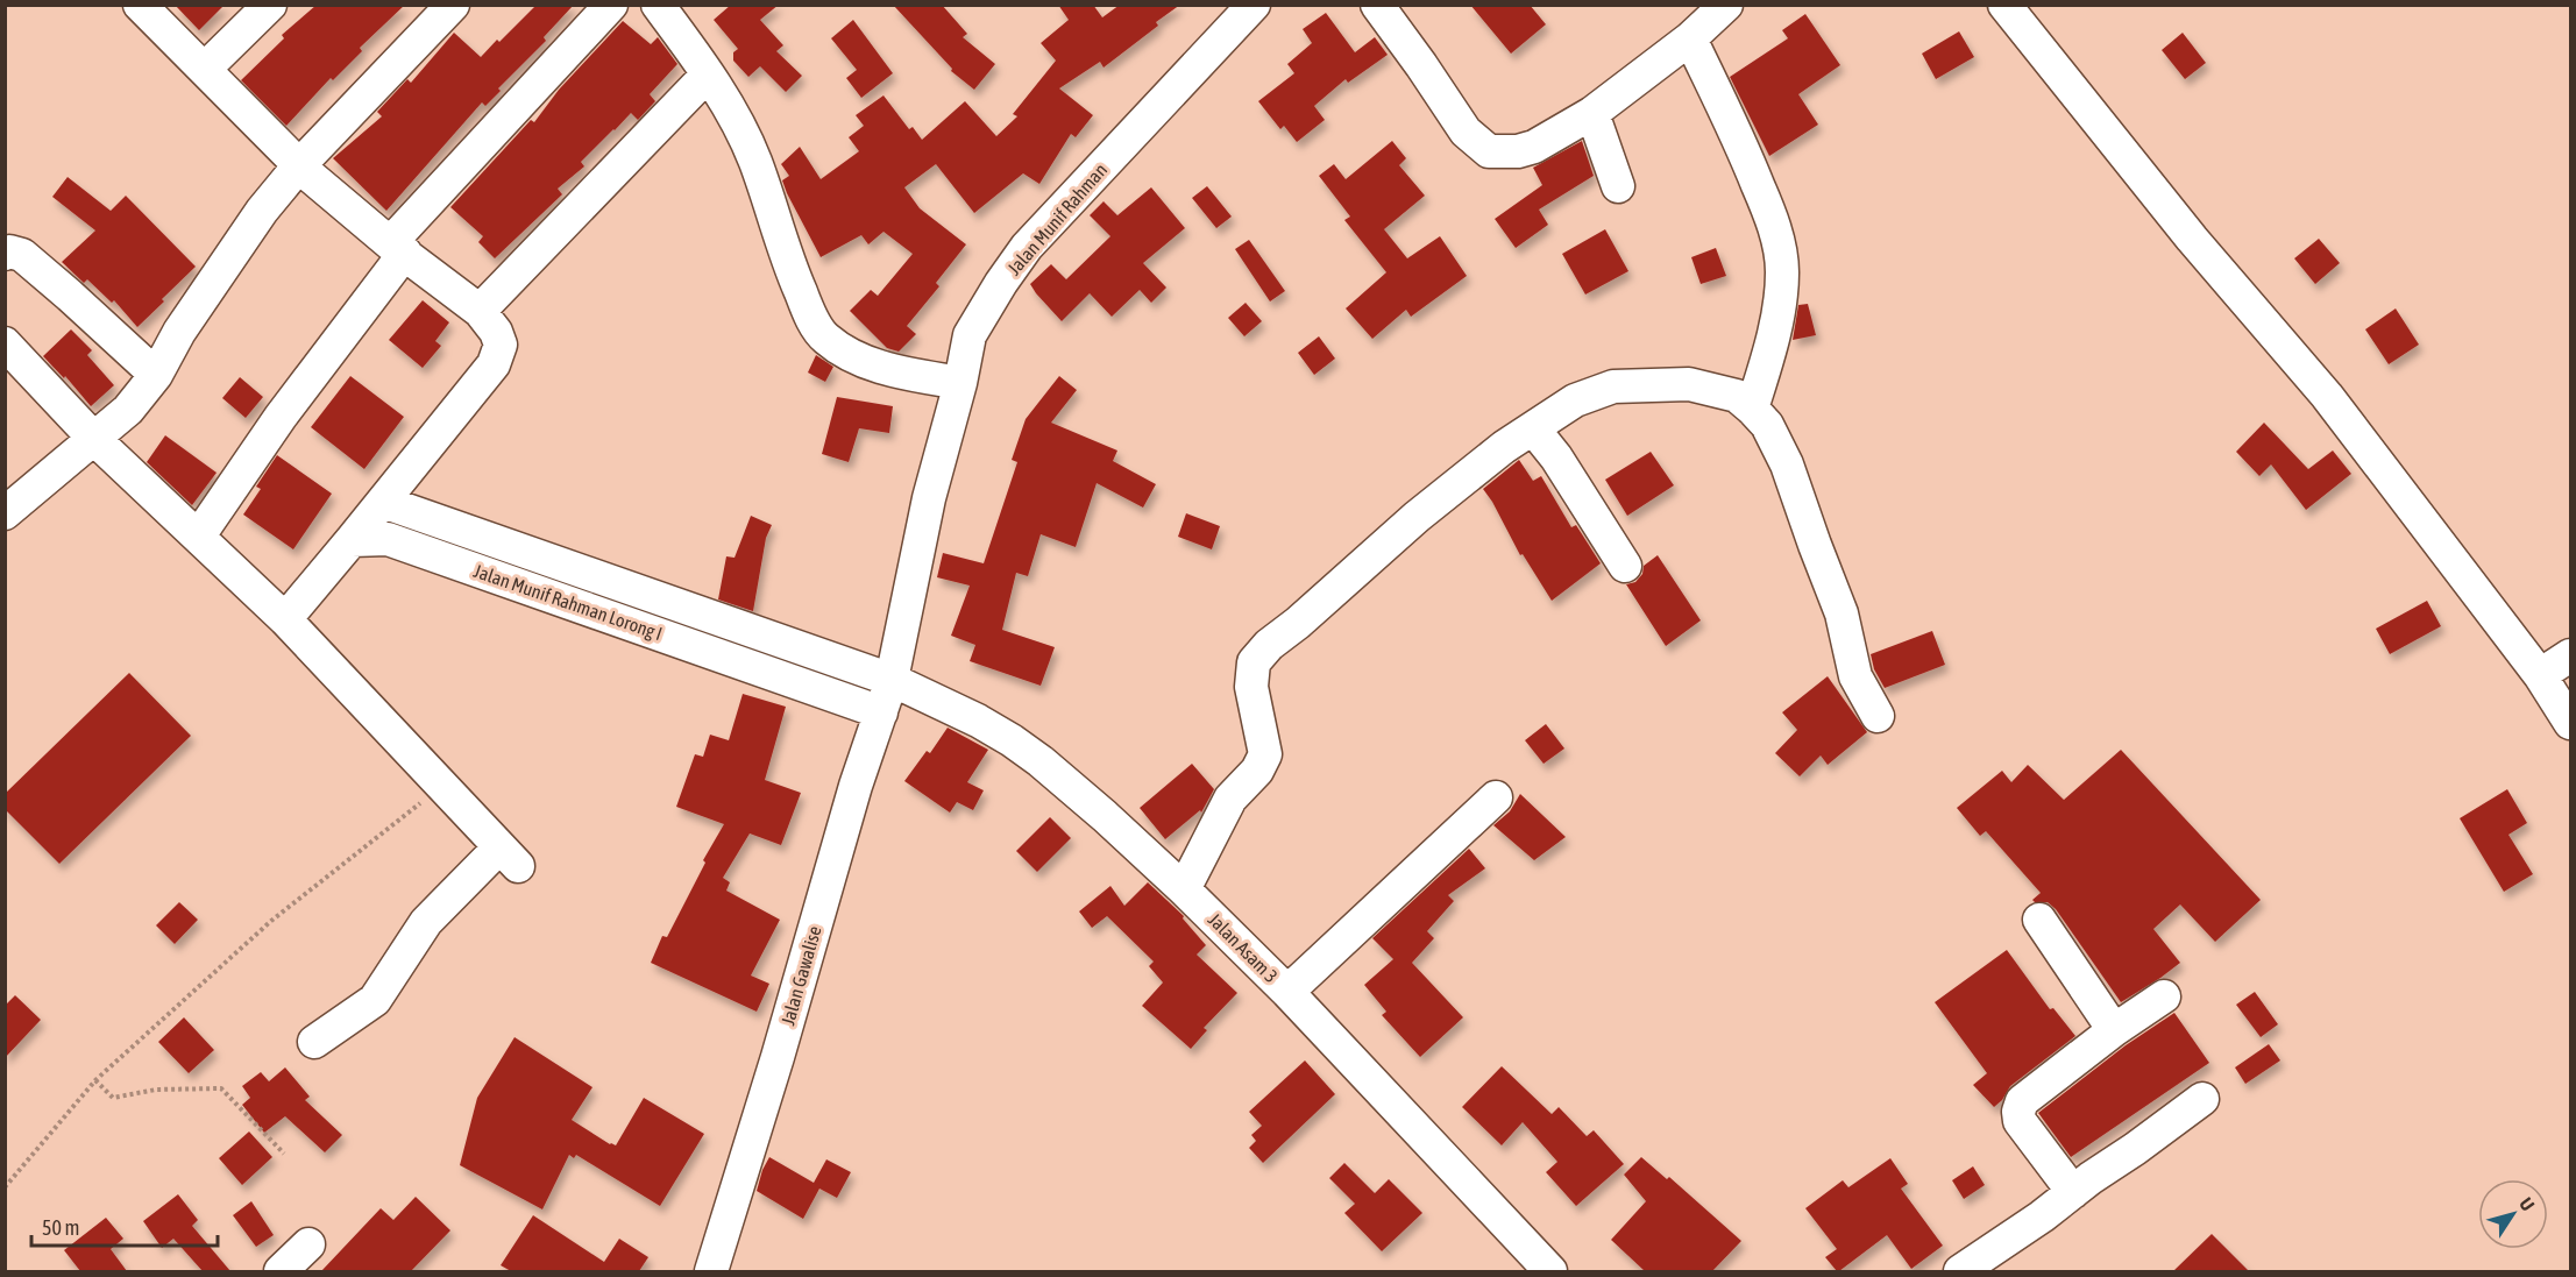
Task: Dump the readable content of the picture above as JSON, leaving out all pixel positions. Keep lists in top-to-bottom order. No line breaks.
{"streets":{"street":["Jalan Munif Rahman","Jalan Munif Rahman Lorong I","Jalan Asam 3","Jalan Gawalise"]},"crossings":[["Jalan Munif Rahman","Jalan Asam 3"],["Jalan Munif Rahman","Jalan Gawalise"],["Jalan Munif Rahman Lorong I","Jalan Gawalise"],["Jalan Asam 3","Jalan Gawalise"]],"scale_bar":"50 m","north":"top right"}
